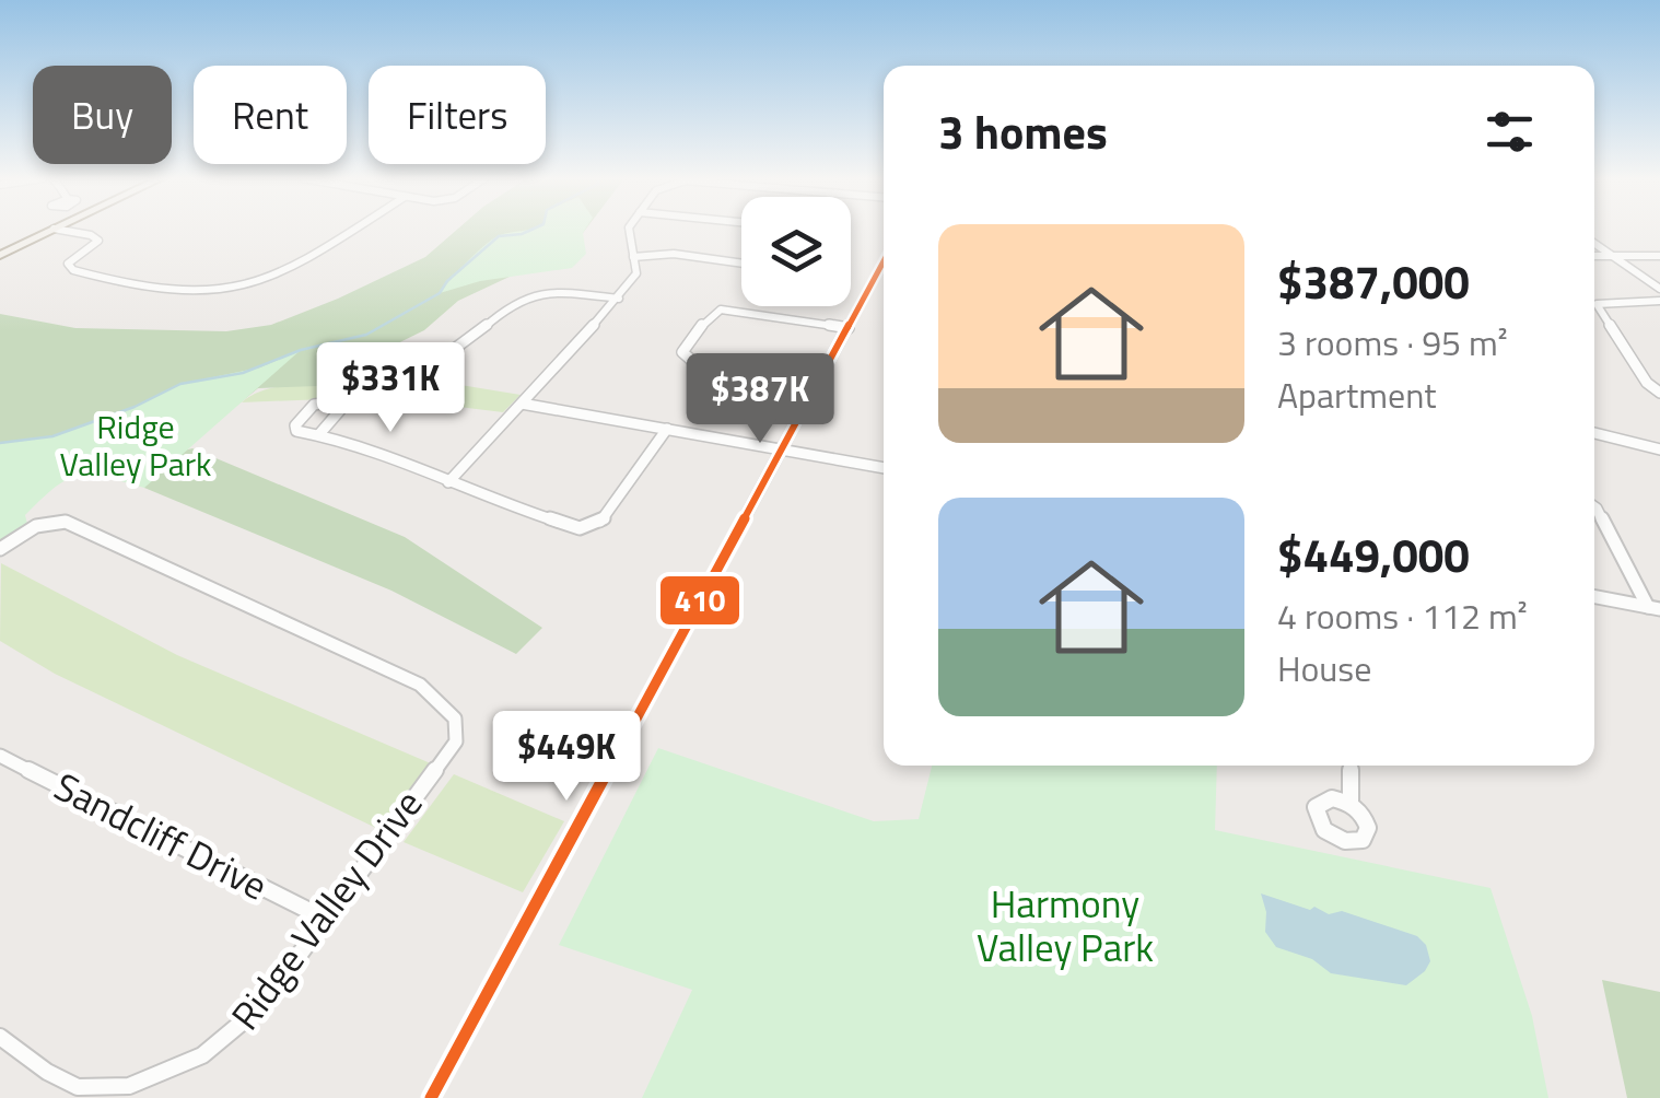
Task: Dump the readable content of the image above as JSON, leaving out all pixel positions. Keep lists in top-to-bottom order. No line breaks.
{"streets":{"street":["Sandcliff Drive","Ridge Valley Drive"]},"crossings":[["Sandcliff Drive","Ridge Valley Drive"]],"parks":["Ridge Valley Park","Harmony Valley Park"],"lines":["transit line 410"],"page":{"chip":["Buy","Rent","Filters"],"heading":"3 homes","list":[{"name":"$387,000","note":"3 rooms · 95 m² · Apartment"},{"name":"$449,000","note":"4 rooms · 112 m² · House"}],"price":["$331K","$387K","$449K"]}}
